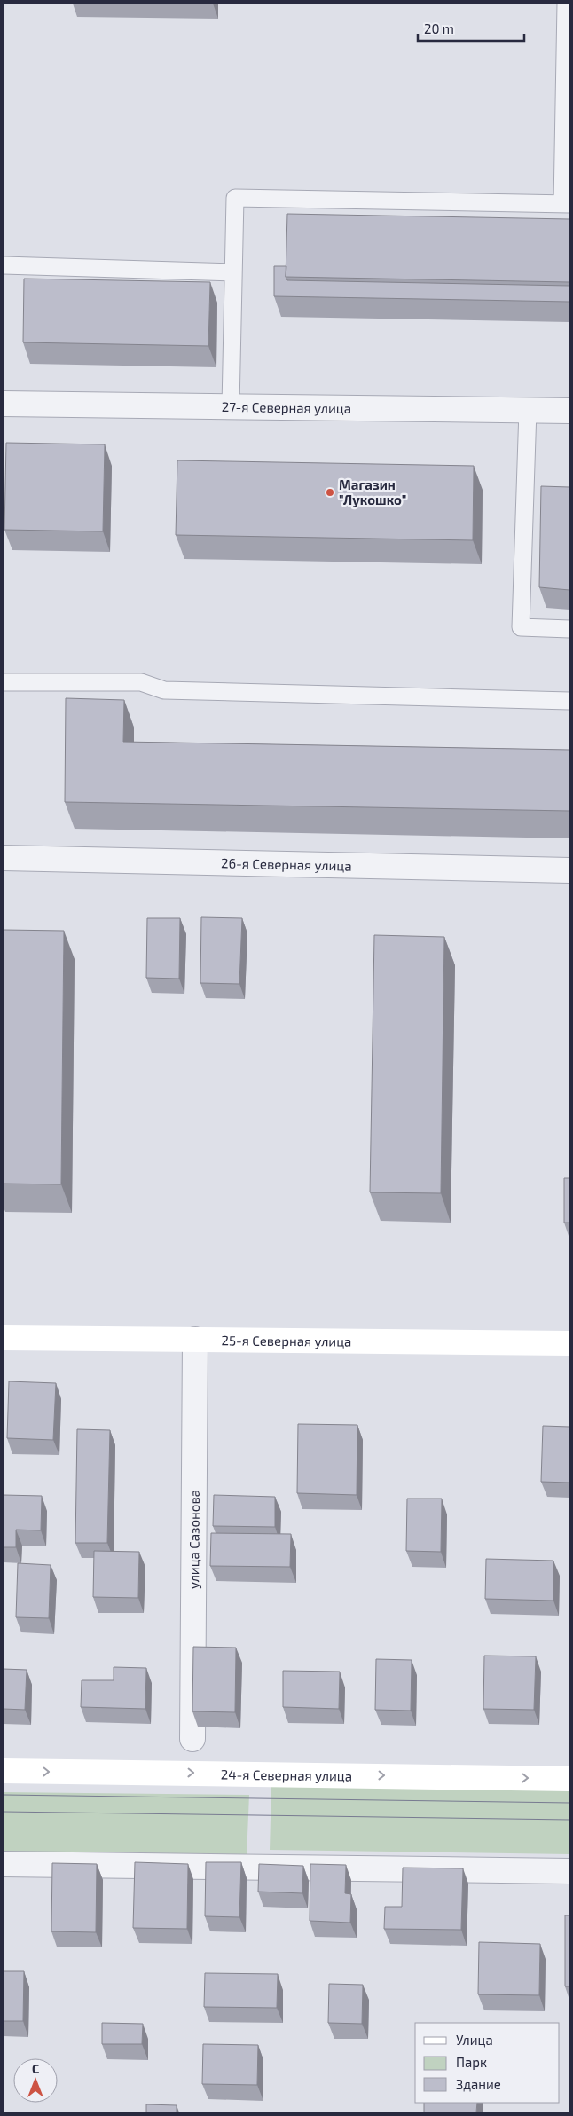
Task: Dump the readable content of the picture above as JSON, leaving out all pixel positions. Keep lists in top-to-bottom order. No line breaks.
{"streets":{"main road":["25-я Северная улица","24-я Северная улица"],"street":["27-я Северная улица","26-я Северная улица","улица Сазонова"]},"crossings":[["25-я Северная улица","улица Сазонова"]],"one_way":["24-я Северная улица"],"places":["Магазин \"Лукошко\""],"legend":["Улица","Парк","Здание"],"scale_bar":"20 m","north":"top"}
